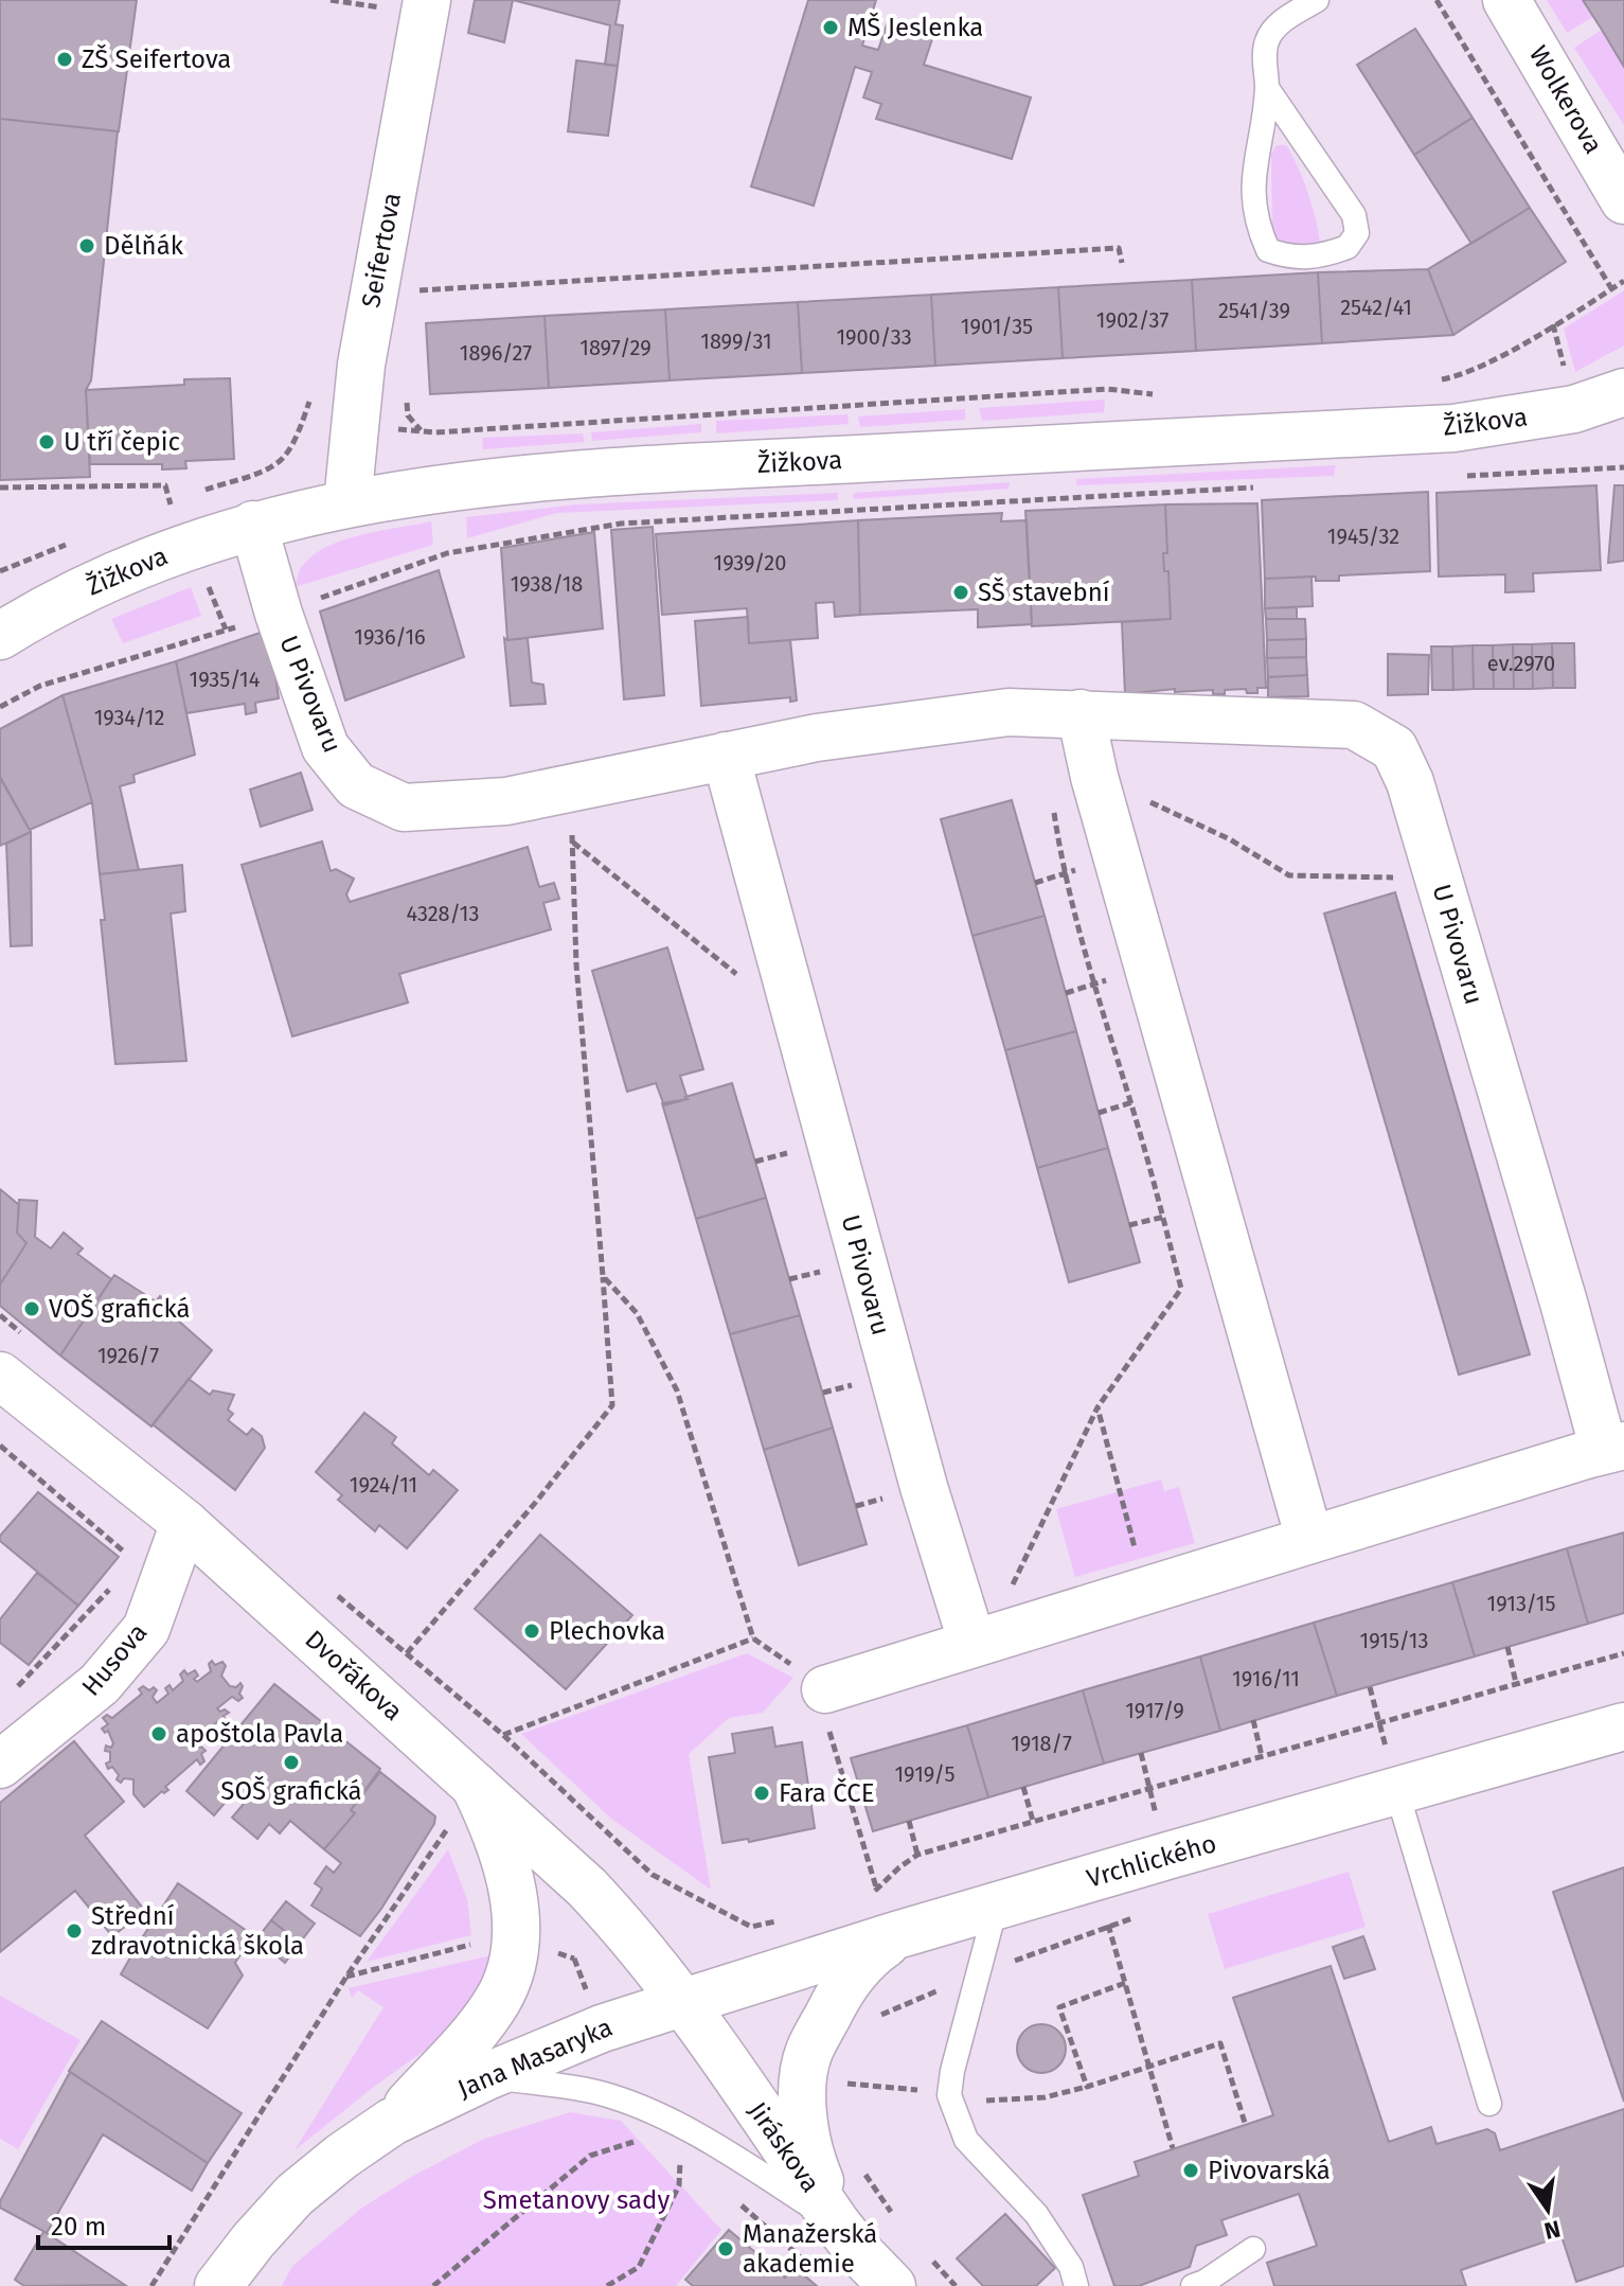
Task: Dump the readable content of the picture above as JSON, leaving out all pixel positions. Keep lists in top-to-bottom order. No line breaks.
{"streets":{"street":["Wolkerova","Seifertova","Žižkova","U Pivovaru","Husova","Dvořákova","Vrchlického","Jana Masaryka","Jiráskova"]},"crossings":[["Seifertova","Žižkova"],["Žižkova","U Pivovaru"],["Husova","Dvořákova"],["Dvořákova","Vrchlického"],["Dvořákova","Jana Masaryka"],["Dvořákova","Jiráskova"],["Vrchlického","Jana Masaryka"],["Vrchlického","Jiráskova"],["Jana Masaryka","Jiráskova"]],"parks":["Smetanovy sady"],"places":["MŠ Jeslenka","ZŠ Seifertova","Dělňák","U tří čepic","SŠ stavební","VOŠ grafická","Plechovka","apoštola Pavla","SOŠ grafická","Fara ČCE","Střední zdravotnická škola","Pivovarská","Manažerská akademie"],"house_numbers":["2542/41","2541/39","1902/37","1901/35","1900/33","1899/31","1897/29","1896/27","1945/32","1939/20","1938/18","1936/16","ev.2970","1935/14","1934/12","4328/13","1926/7","1924/11","1913/15","1915/13","1916/11","1917/9","1918/7","1919/5"],"scale_bar":"20 m","north":"bottom"}
